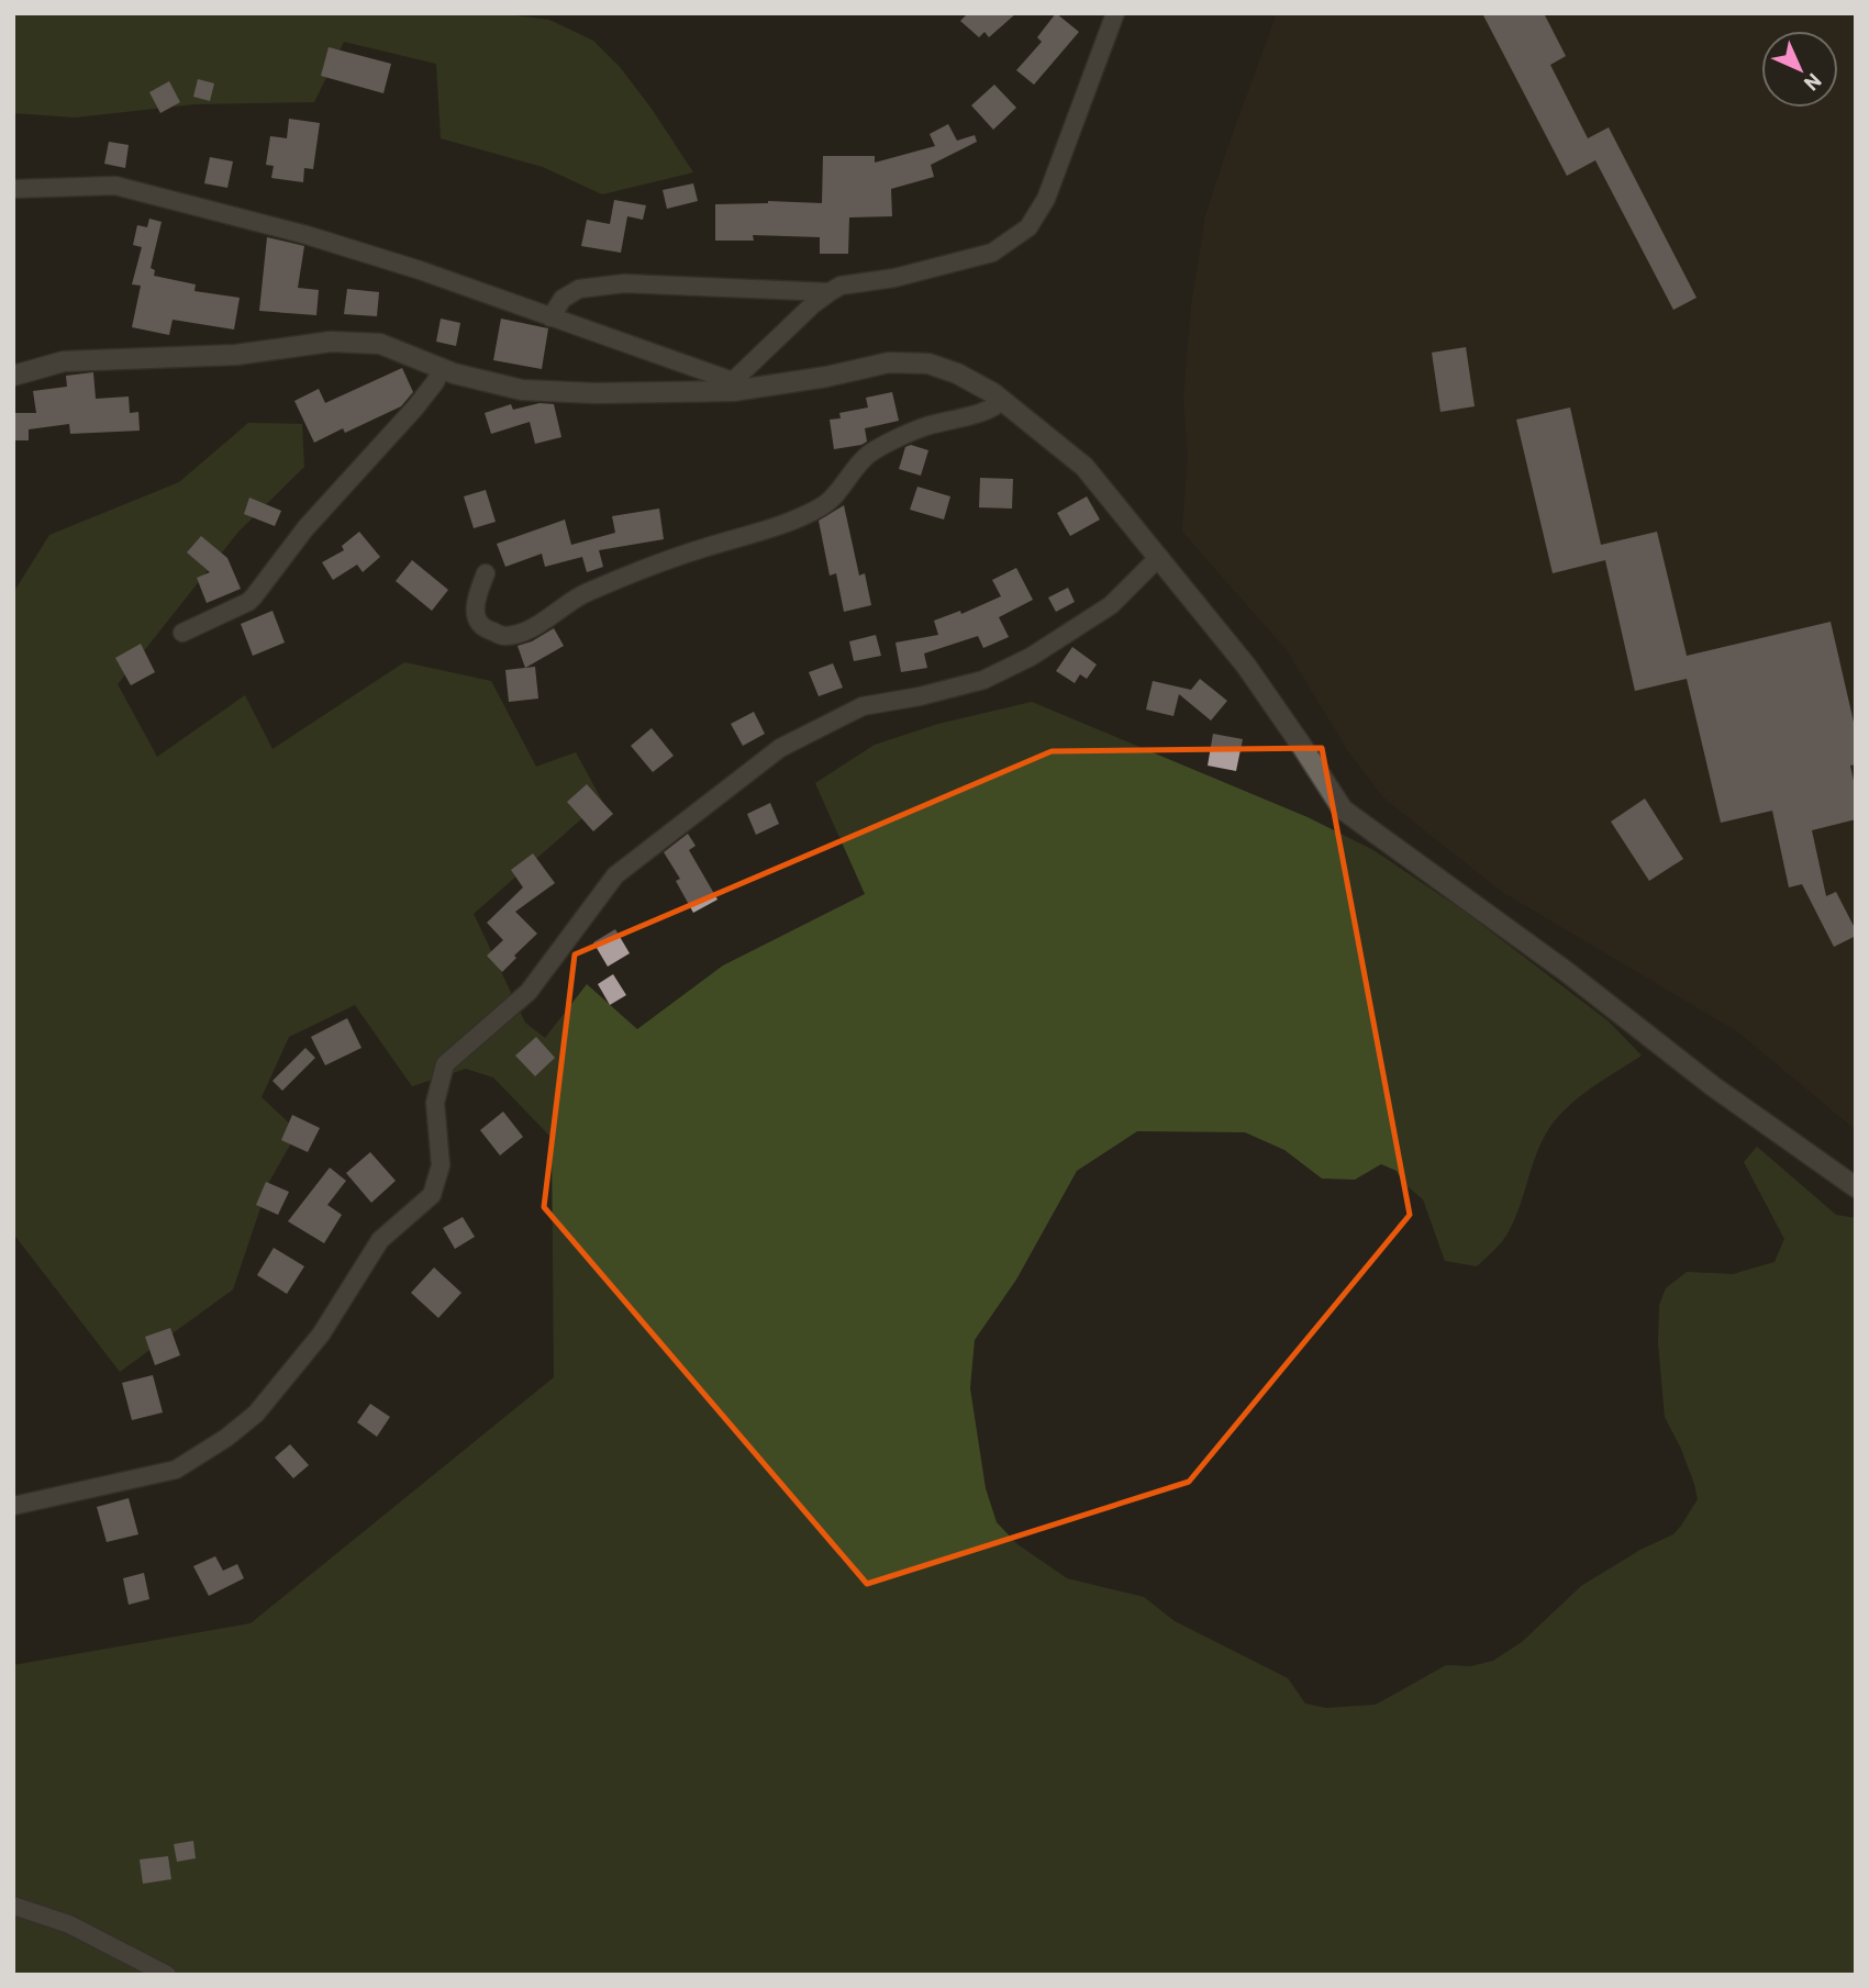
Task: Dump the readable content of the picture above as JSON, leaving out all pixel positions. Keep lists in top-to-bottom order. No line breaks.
{"north":"bottom right"}
